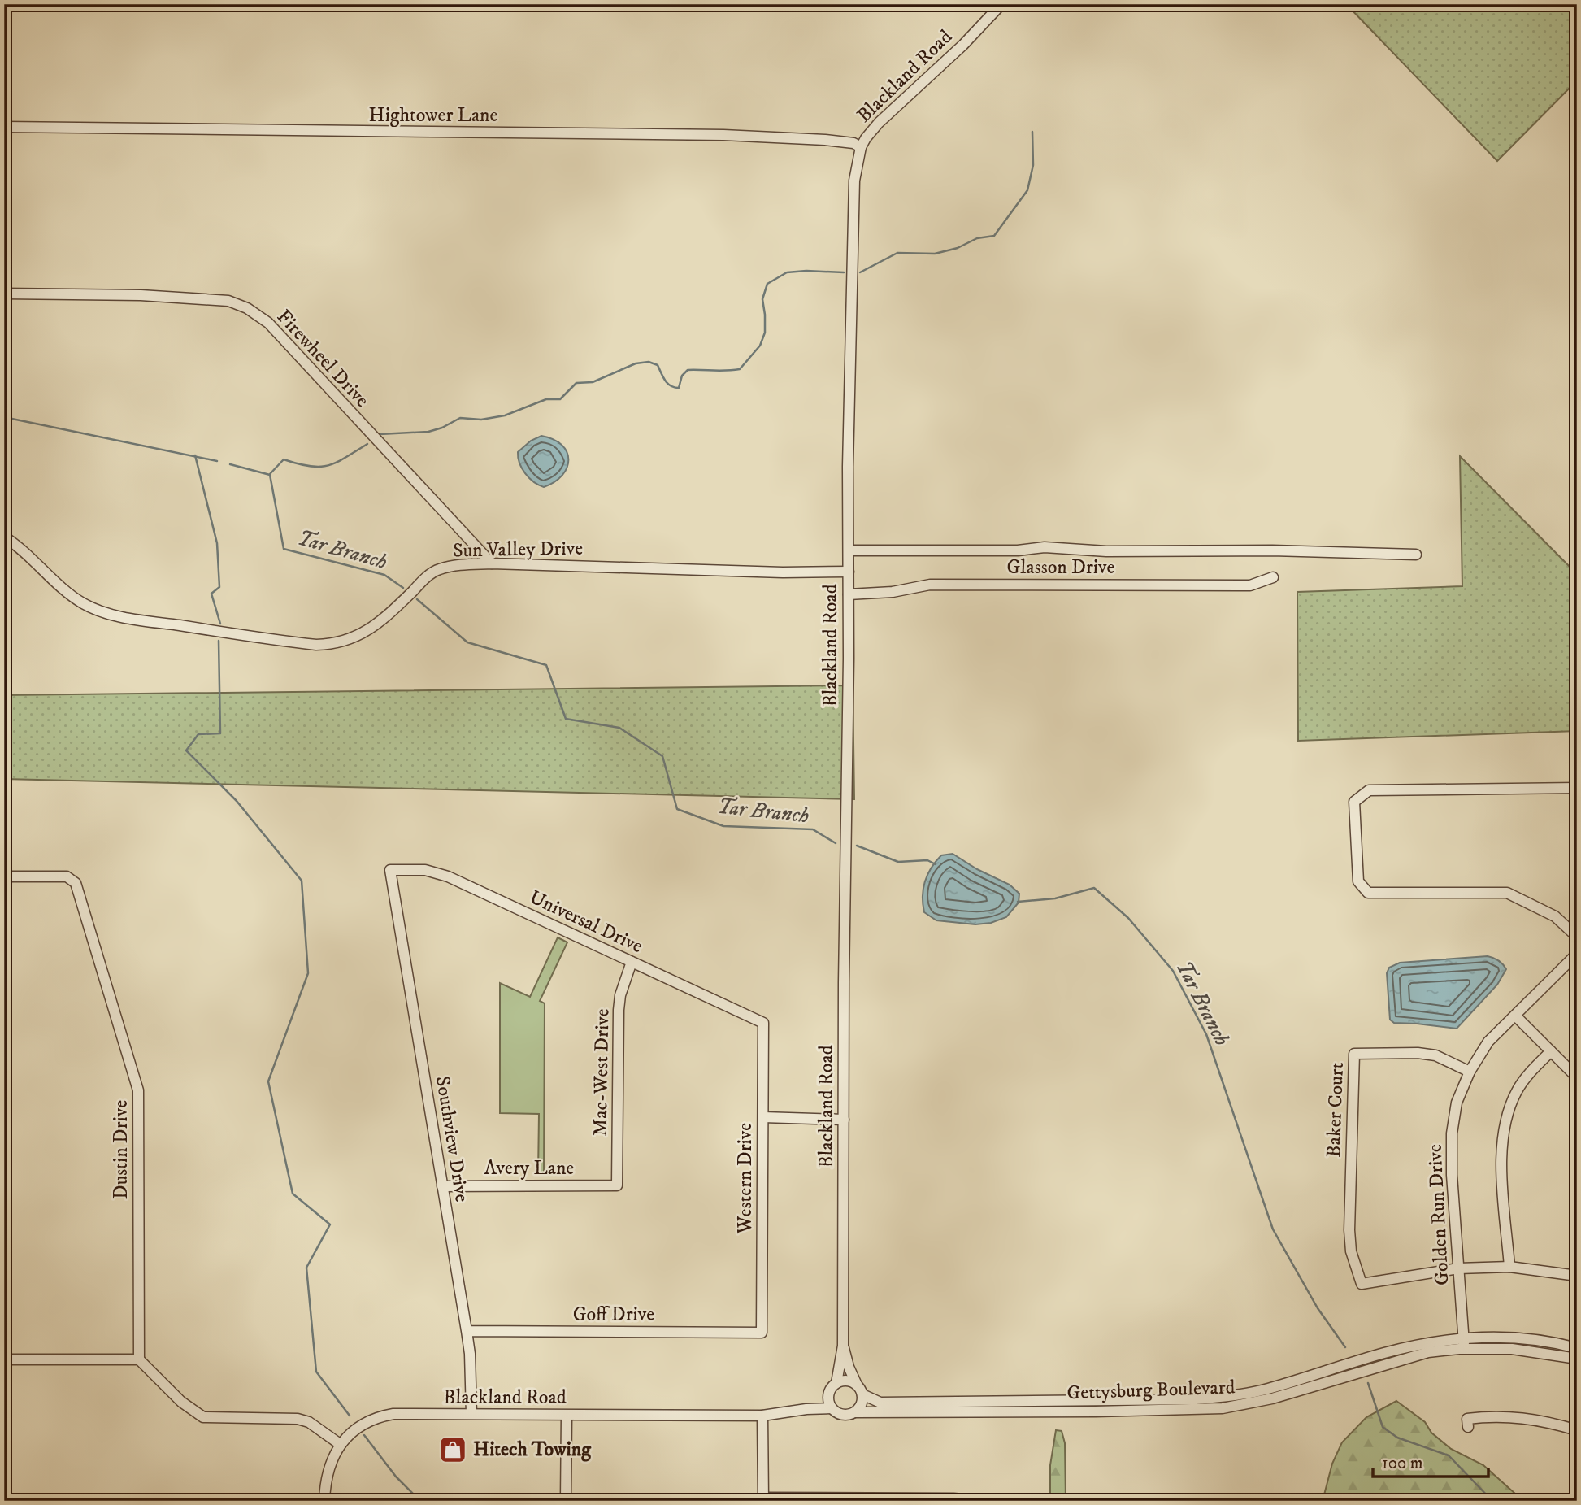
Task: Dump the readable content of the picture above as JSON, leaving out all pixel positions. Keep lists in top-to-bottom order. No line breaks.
{"streets":{"street":["Blackland Road","Hightower Lane","Firewheel Drive","Sun Valley Drive","Glasson Drive","Universal Drive","Mac-West Drive","Baker Court","Southview Drive","Dustin Drive","Avery Lane","Western Drive","Golden Run Drive","Goff Drive","Gettysburg Boulevard"]},"crossings":[["Blackland Road","Hightower Lane"],["Blackland Road","Sun Valley Drive"],["Blackland Road","Glasson Drive"],["Blackland Road","Southview Drive"],["Blackland Road","Gettysburg Boulevard"],["Firewheel Drive","Sun Valley Drive"],["Universal Drive","Mac-West Drive"],["Universal Drive","Southview Drive"],["Universal Drive","Western Drive"],["Mac-West Drive","Avery Lane"],["Baker Court","Golden Run Drive"],["Southview Drive","Avery Lane"],["Southview Drive","Goff Drive"],["Western Drive","Goff Drive"],["Golden Run Drive","Gettysburg Boulevard"]],"water":["Tar Branch"],"places":{"shop":["Hitech Towing"]},"scale_bar":"100 m"}
